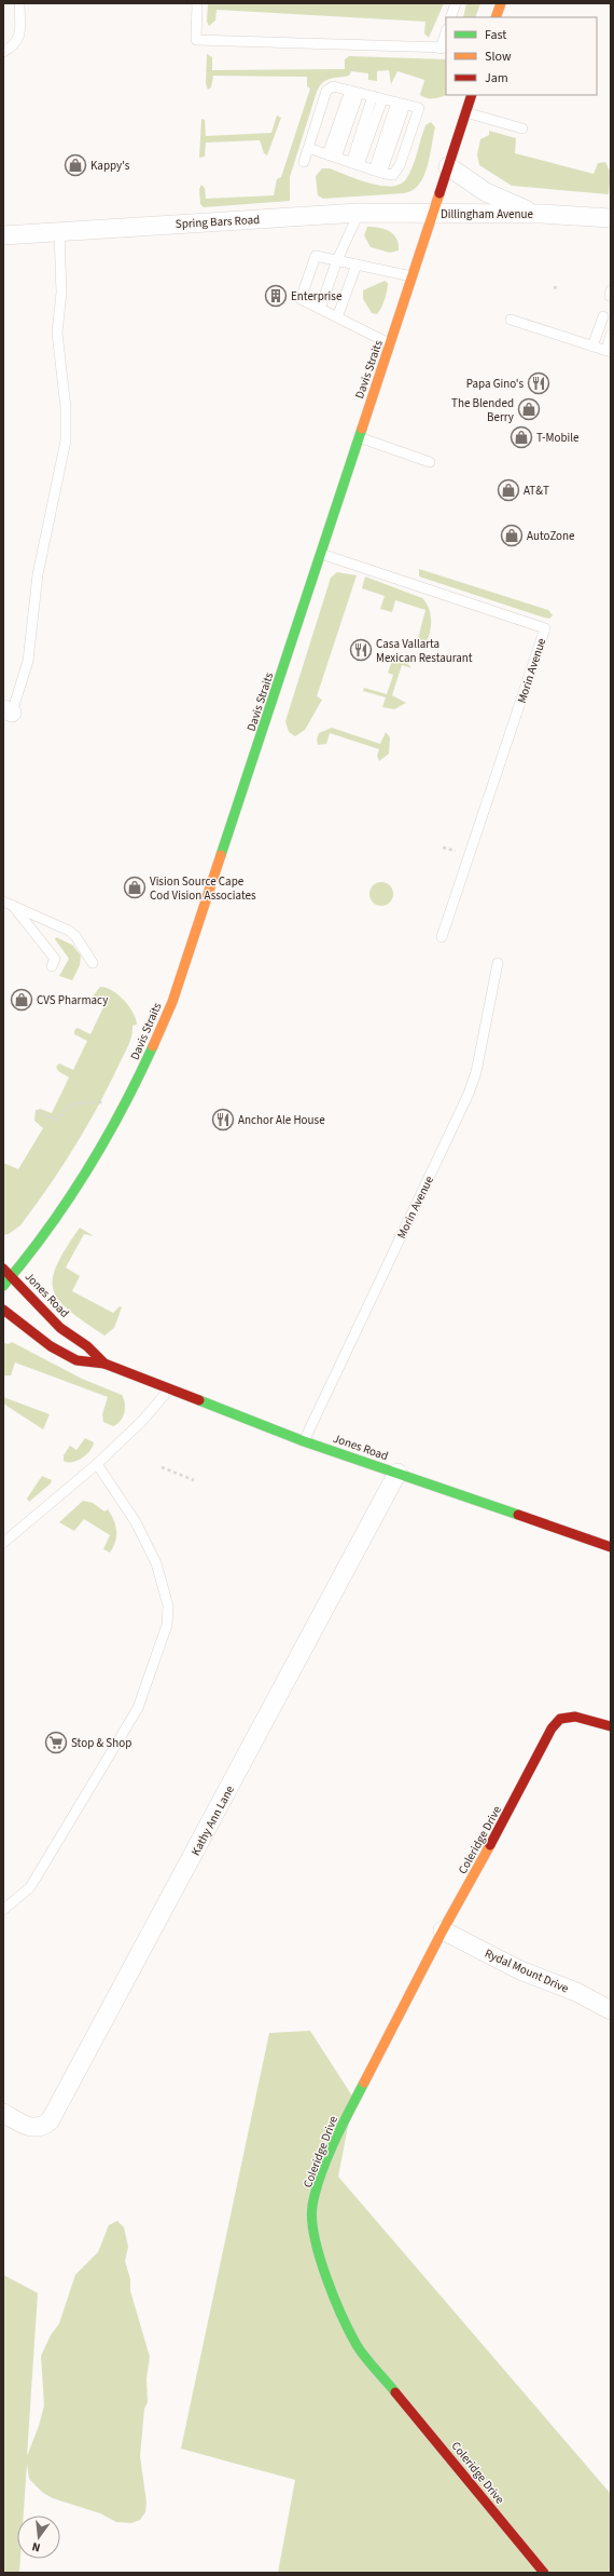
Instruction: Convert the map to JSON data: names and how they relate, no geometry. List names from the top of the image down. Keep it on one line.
{"streets":{"main road":["Davis Straits","Jones Road","Coleridge Drive"],"street":["Dillingham Avenue","Spring Bars Road","Kathy Ann Lane","Rydal Mount Drive"],"lane":["Morin Avenue"]},"crossings":[["Dillingham Avenue","Spring Bars Road"],["Dillingham Avenue","Davis Straits"],["Spring Bars Road","Davis Straits"],["Davis Straits","Morin Avenue"],["Davis Straits","Jones Road"],["Morin Avenue","Jones Road"],["Jones Road","Kathy Ann Lane"],["Coleridge Drive","Rydal Mount Drive"]],"places":{"shop":["Kappy's","The Blended Berry","T-Mobile","AT&T","AutoZone","Vision Source Cape Cod Vision Associates","CVS Pharmacy"],"building":["Enterprise"],"restaurant":["Papa Gino's","Casa Vallarta Mexican Restaurant","Anchor Ale House"],"supermarket":["Stop & Shop"]},"legend":["Fast","Slow","Jam"],"north":"bottom"}
